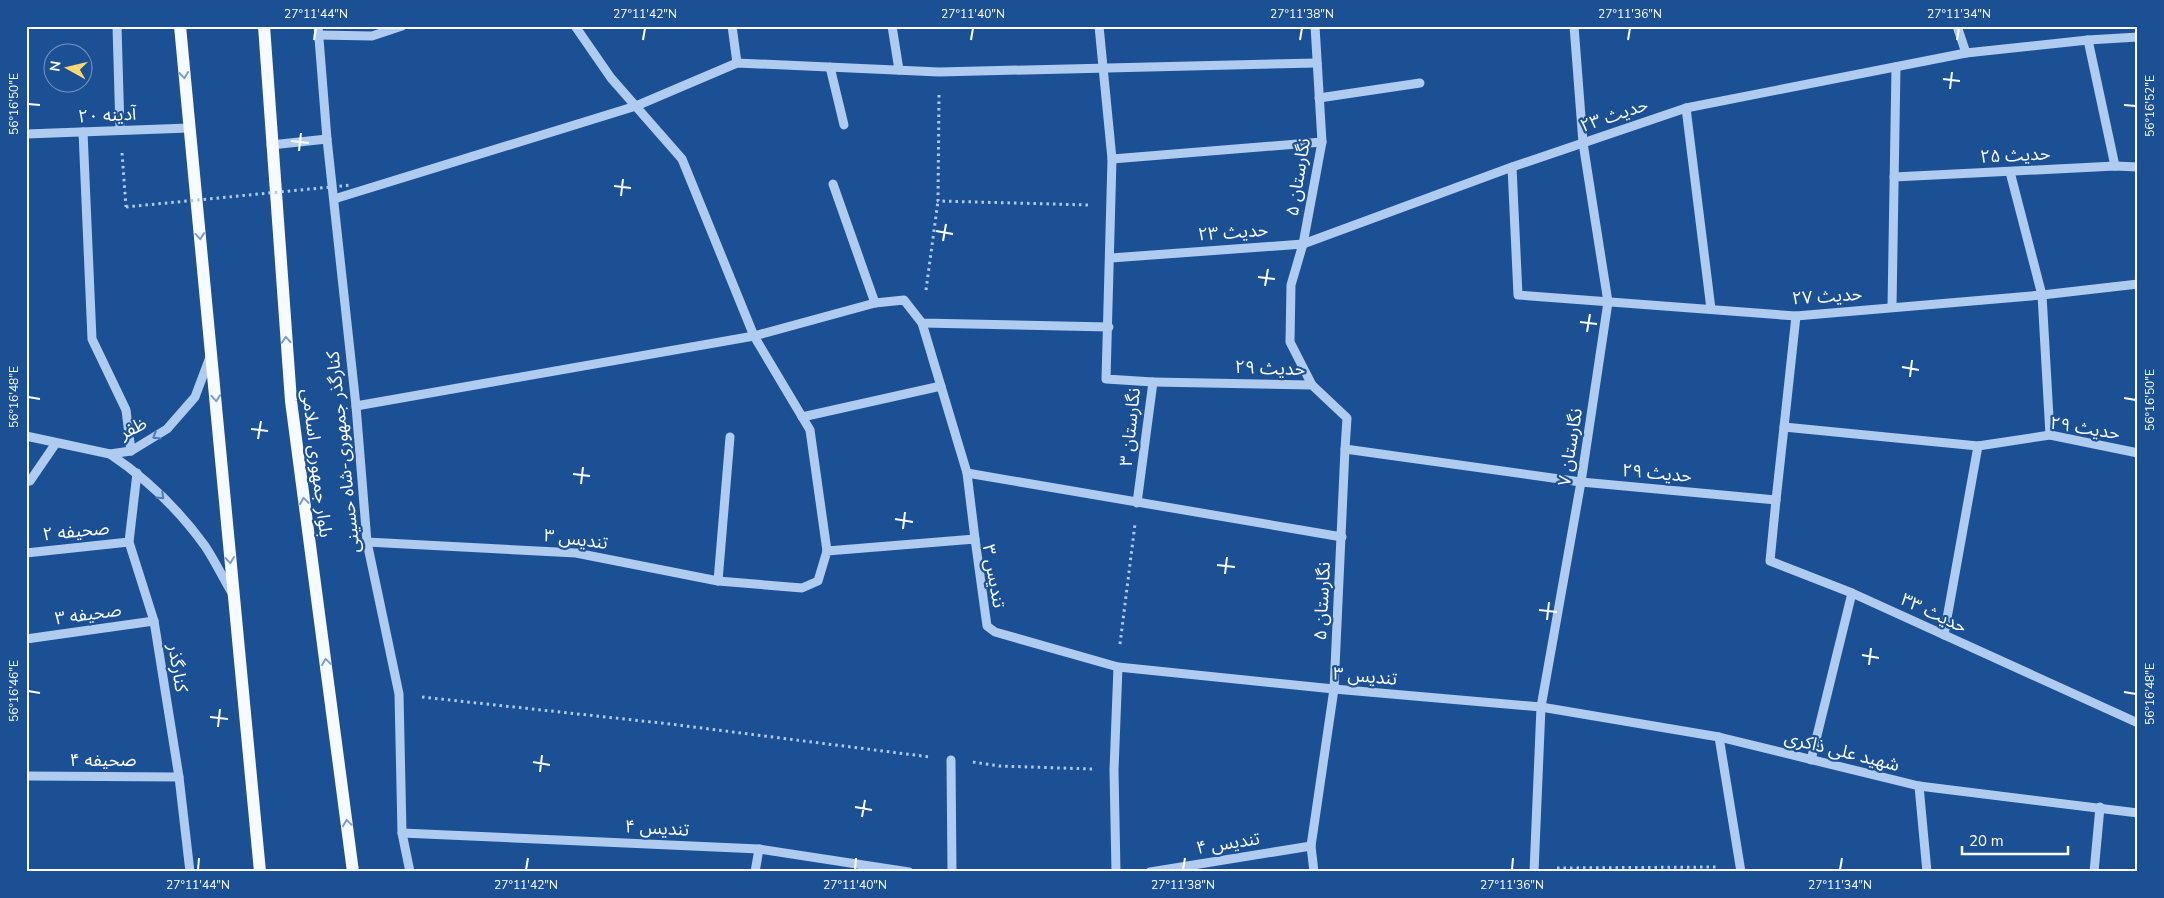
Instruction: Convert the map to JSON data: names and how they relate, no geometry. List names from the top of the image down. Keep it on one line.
{"streets":{"main road":["بلوار جمهوری اسلامی"],"street":["آدینه ۲۰","حدیث ۲۳","حدیث ۲۵","نگارستان ۵","حدیث ۲۷","حدیث ۲۹","نگارستان ۳","ظفر","نگارستان ۷","کنارگذر جمهوری-شاه حسینی","صحیفه ۲","تندیس ۳","حدیث ۳۳","صحیفه ۳","کنارگذر","شهید علی ذاکری","صحیفه ۴","تندیس ۴"]},"crossings":[["حدیث ۲۳","نگارستان ۵"],["حدیث ۲۳","حدیث ۲۷"],["حدیث ۲۳","نگارستان ۳"],["حدیث ۲۳","نگارستان ۷"],["نگارستان ۵","حدیث ۲۹"],["نگارستان ۵","تندیس ۳"],["نگارستان ۵","تندیس ۴"],["حدیث ۲۷","نگارستان ۷"],["حدیث ۲۹","نگارستان ۳"],["حدیث ۲۹","نگارستان ۷"],["حدیث ۲۹","حدیث ۳۳"],["نگارستان ۷","تندیس ۳"],["نگارستان ۷","شهید علی ذاکری"],["کنارگذر جمهوری-شاه حسینی","تندیس ۳"],["کنارگذر جمهوری-شاه حسینی","تندیس ۴"],["صحیفه ۲","کنارگذر"],["تندیس ۳","شهید علی ذاکری"],["صحیفه ۳","کنارگذر"],["کنارگذر","صحیفه ۴"]],"one_way":["ظفر"],"scale_bar":"20 m","north":"left","coordinates":["27°11'44\"N","27°11'42\"N","27°11'40\"N","27°11'38\"N","27°11'36\"N","27°11'34\"N","56°16'50\"E","56°16'52\"E","56°16'48\"E","56°16'46\"E"]}
